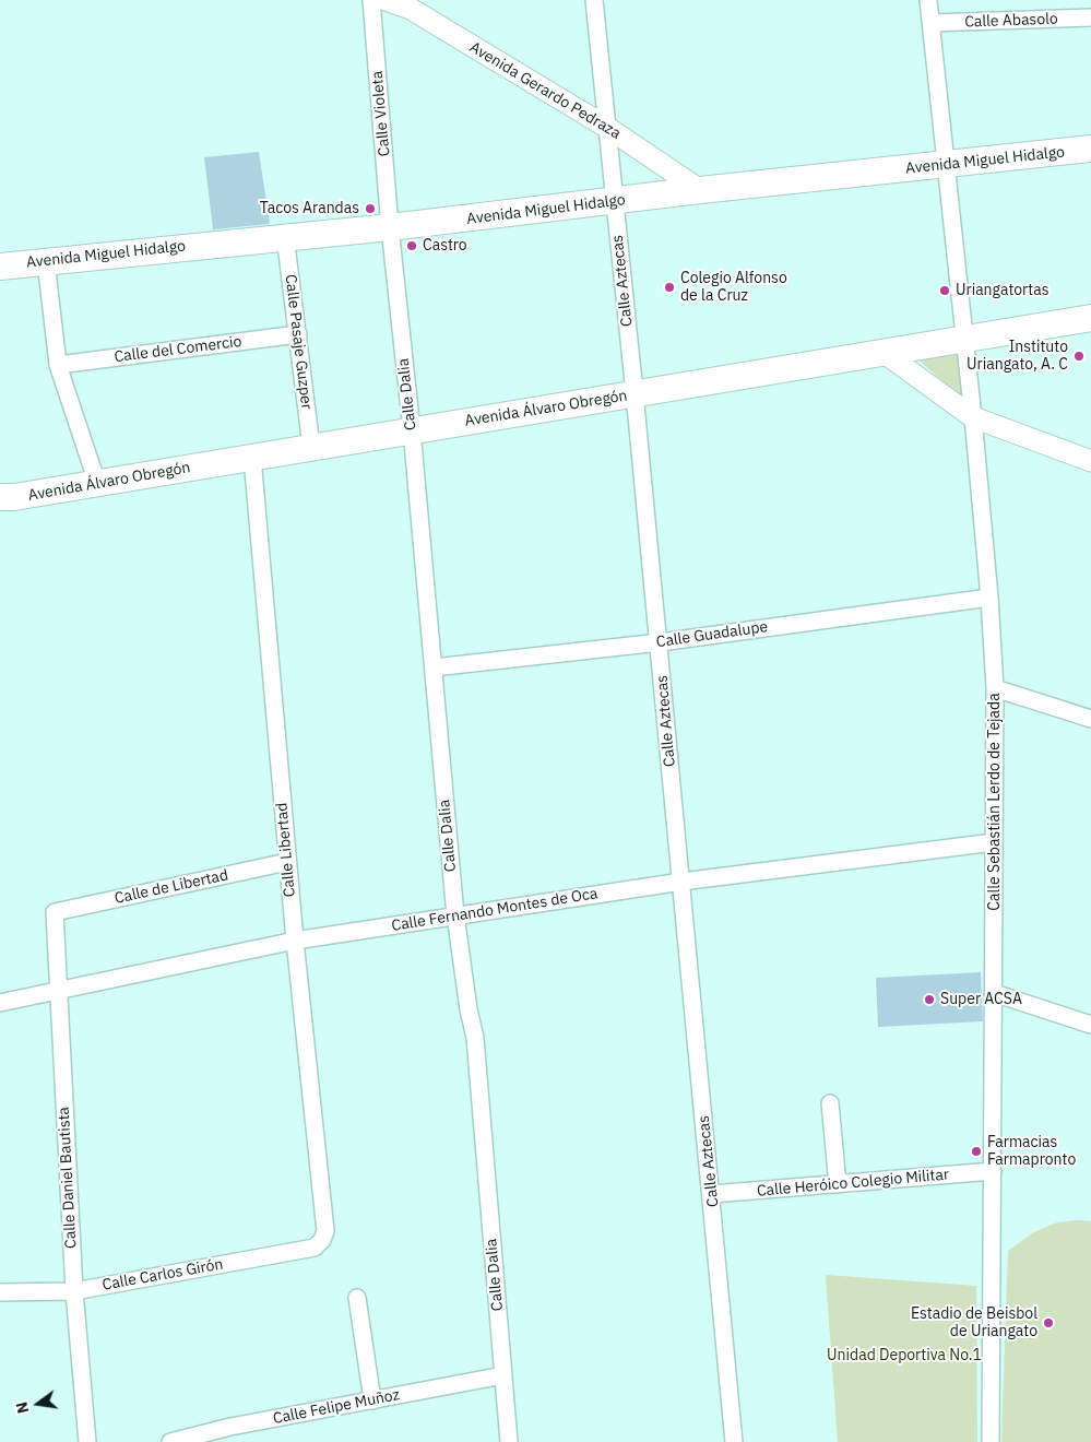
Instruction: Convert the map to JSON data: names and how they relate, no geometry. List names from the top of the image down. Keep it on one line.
{"streets":{"main road":["Avenida Miguel Hidalgo","Avenida Álvaro Obregón"],"street":["Calle Abasolo","Avenida Gerardo Pedraza","Calle Violeta","Calle Aztecas","Calle Pasaje Guzper","Calle del Comercio","Calle Dalia","Calle Guadalupe","Calle Sebastián Lerdo de Tejada","Calle Libertad","Calle de Libertad","Calle Fernando Montes de Oca","Calle Daniel Bautista","Calle Heróico Colegio Militar","Calle Carlos Girón","Calle Felipe Muñoz"]},"crossings":[["Calle Abasolo","Calle Sebastián Lerdo de Tejada"],["Avenida Gerardo Pedraza","Avenida Miguel Hidalgo"],["Avenida Gerardo Pedraza","Calle Aztecas"],["Calle Violeta","Avenida Miguel Hidalgo"],["Calle Violeta","Calle Dalia"],["Avenida Miguel Hidalgo","Calle Aztecas"],["Avenida Miguel Hidalgo","Calle Pasaje Guzper"],["Avenida Miguel Hidalgo","Calle Dalia"],["Avenida Miguel Hidalgo","Calle Sebastián Lerdo de Tejada"],["Calle Aztecas","Avenida Álvaro Obregón"],["Calle Aztecas","Calle Guadalupe"],["Calle Aztecas","Calle Fernando Montes de Oca"],["Calle Aztecas","Calle Heróico Colegio Militar"],["Calle Pasaje Guzper","Calle del Comercio"],["Calle Pasaje Guzper","Avenida Álvaro Obregón"],["Calle Dalia","Avenida Álvaro Obregón"],["Calle Dalia","Calle Guadalupe"],["Calle Dalia","Calle Fernando Montes de Oca"],["Calle Dalia","Calle Felipe Muñoz"],["Avenida Álvaro Obregón","Calle Sebastián Lerdo de Tejada"],["Avenida Álvaro Obregón","Calle Libertad"],["Calle Guadalupe","Calle Sebastián Lerdo de Tejada"],["Calle Sebastián Lerdo de Tejada","Calle Fernando Montes de Oca"],["Calle Sebastián Lerdo de Tejada","Calle Heróico Colegio Militar"],["Calle Libertad","Calle de Libertad"],["Calle Libertad","Calle Fernando Montes de Oca"],["Calle Libertad","Calle Carlos Girón"],["Calle de Libertad","Calle Daniel Bautista"],["Calle Fernando Montes de Oca","Calle Daniel Bautista"],["Calle Daniel Bautista","Calle Carlos Girón"]],"parks":["Unidad Deportiva No.1"],"places":["Tacos Arandas","Castro","Colegio Alfonso de la Cruz","Uriangatortas","Instituto Uriangato, A. C","Super ACSA","Farmacias Farmapronto","Estadio de Beisbol de Uriangato"],"north":"left"}
